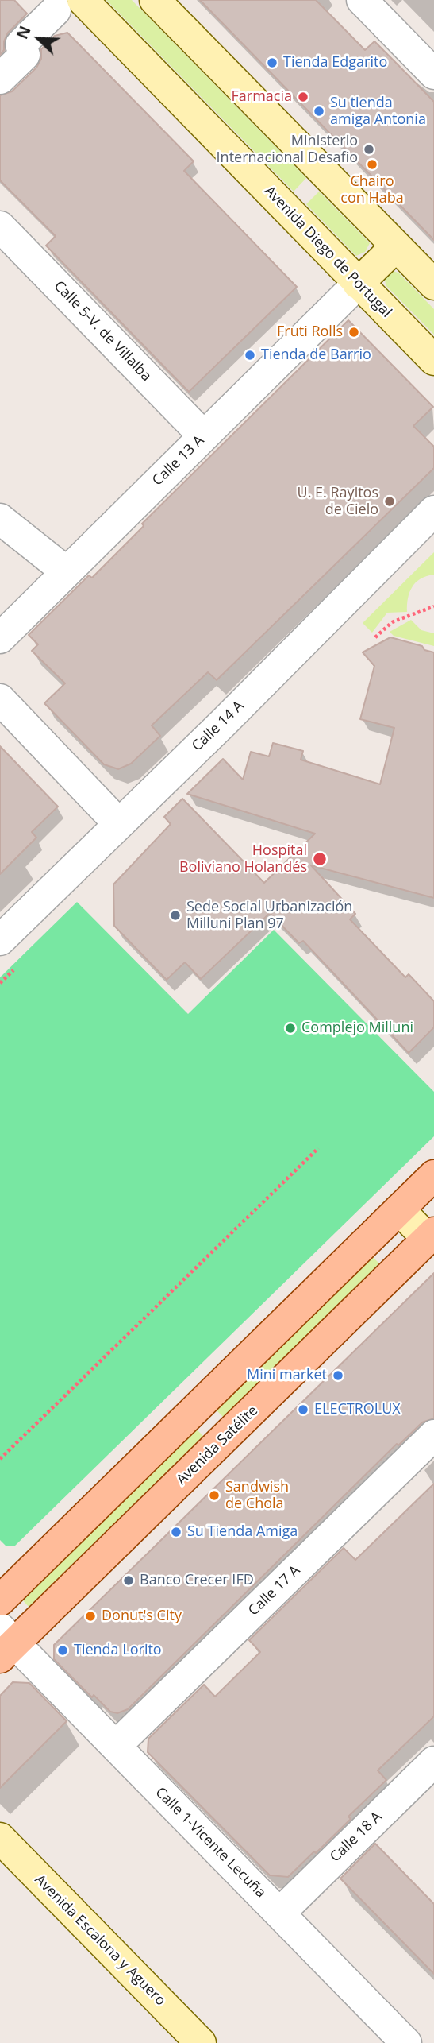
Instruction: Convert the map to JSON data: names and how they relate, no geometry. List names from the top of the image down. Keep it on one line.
{"streets":{"main road":["Avenida Diego de Portugal","Avenida Satélite","Avenida Escalona y Aguero"],"street":["Calle 5-V. de Villalba","Calle 13 A","Calle 14 A","Calle 17 A","Calle 18 A","Calle 1-Vicente Lecuña"]},"crossings":[["Avenida Diego de Portugal","Calle 13 A"],["Calle 5-V. de Villalba","Calle 13 A"],["Avenida Satélite","Calle 1-Vicente Lecuña"],["Calle 17 A","Calle 1-Vicente Lecuña"],["Calle 18 A","Calle 1-Vicente Lecuña"]],"places":["Tienda Edgarito","Farmacia","Su tienda amiga Antonia","Ministerio Internacional Desafio","Chairo con Haba","Fruti Rolls","Tienda de Barrio","U. E. Rayitos de Cielo","Hospital Boliviano Holandés","Sede Social Urbanización Milluni Plan 97","Complejo Milluni","Mini market","ELECTROLUX","Sandwish de Chola","Su Tienda Amiga","Banco Crecer IFD","Donut's City","Tienda Lorito"],"north":"top left"}
